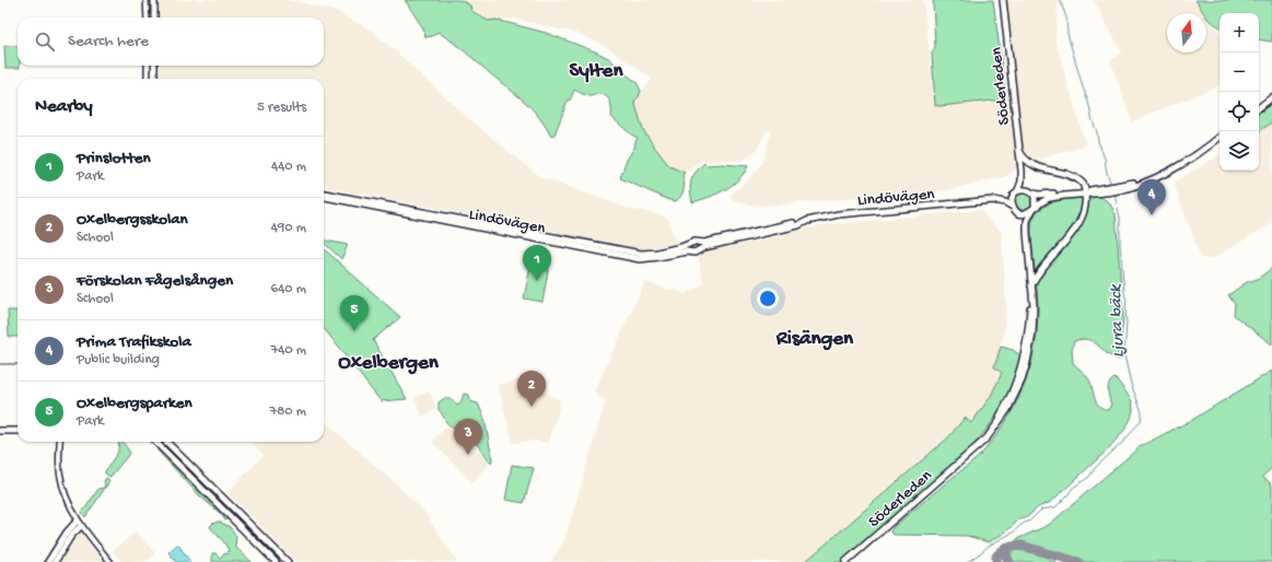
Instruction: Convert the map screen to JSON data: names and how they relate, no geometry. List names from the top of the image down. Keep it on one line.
{"streets":{"main road":["Söderleden","Lindövägen"]},"crossings":[["Söderleden","Lindövägen"]],"districts":["Sylten","Risängen","Oxelbergen"],"water":["Ljura bäck"],"north":"top","page":{"map_buttons":["+","−"],"search":"Search here","heading":["Nearby","5 results"],"list":[{"mark":"1","name":"Prinslotten","note":"Park","value":"440 m"},{"mark":"2","name":"Oxelbergsskolan","note":"School","value":"490 m"},{"mark":"3","name":"Förskolan Fågelsången","note":"School","value":"640 m"},{"mark":"4","name":"Prima Trafikskola","note":"Public building","value":"740 m"},{"mark":"5","name":"Oxelbergsparken","note":"Park","value":"780 m"}],"pins":["4","1","5","2","3"]}}
